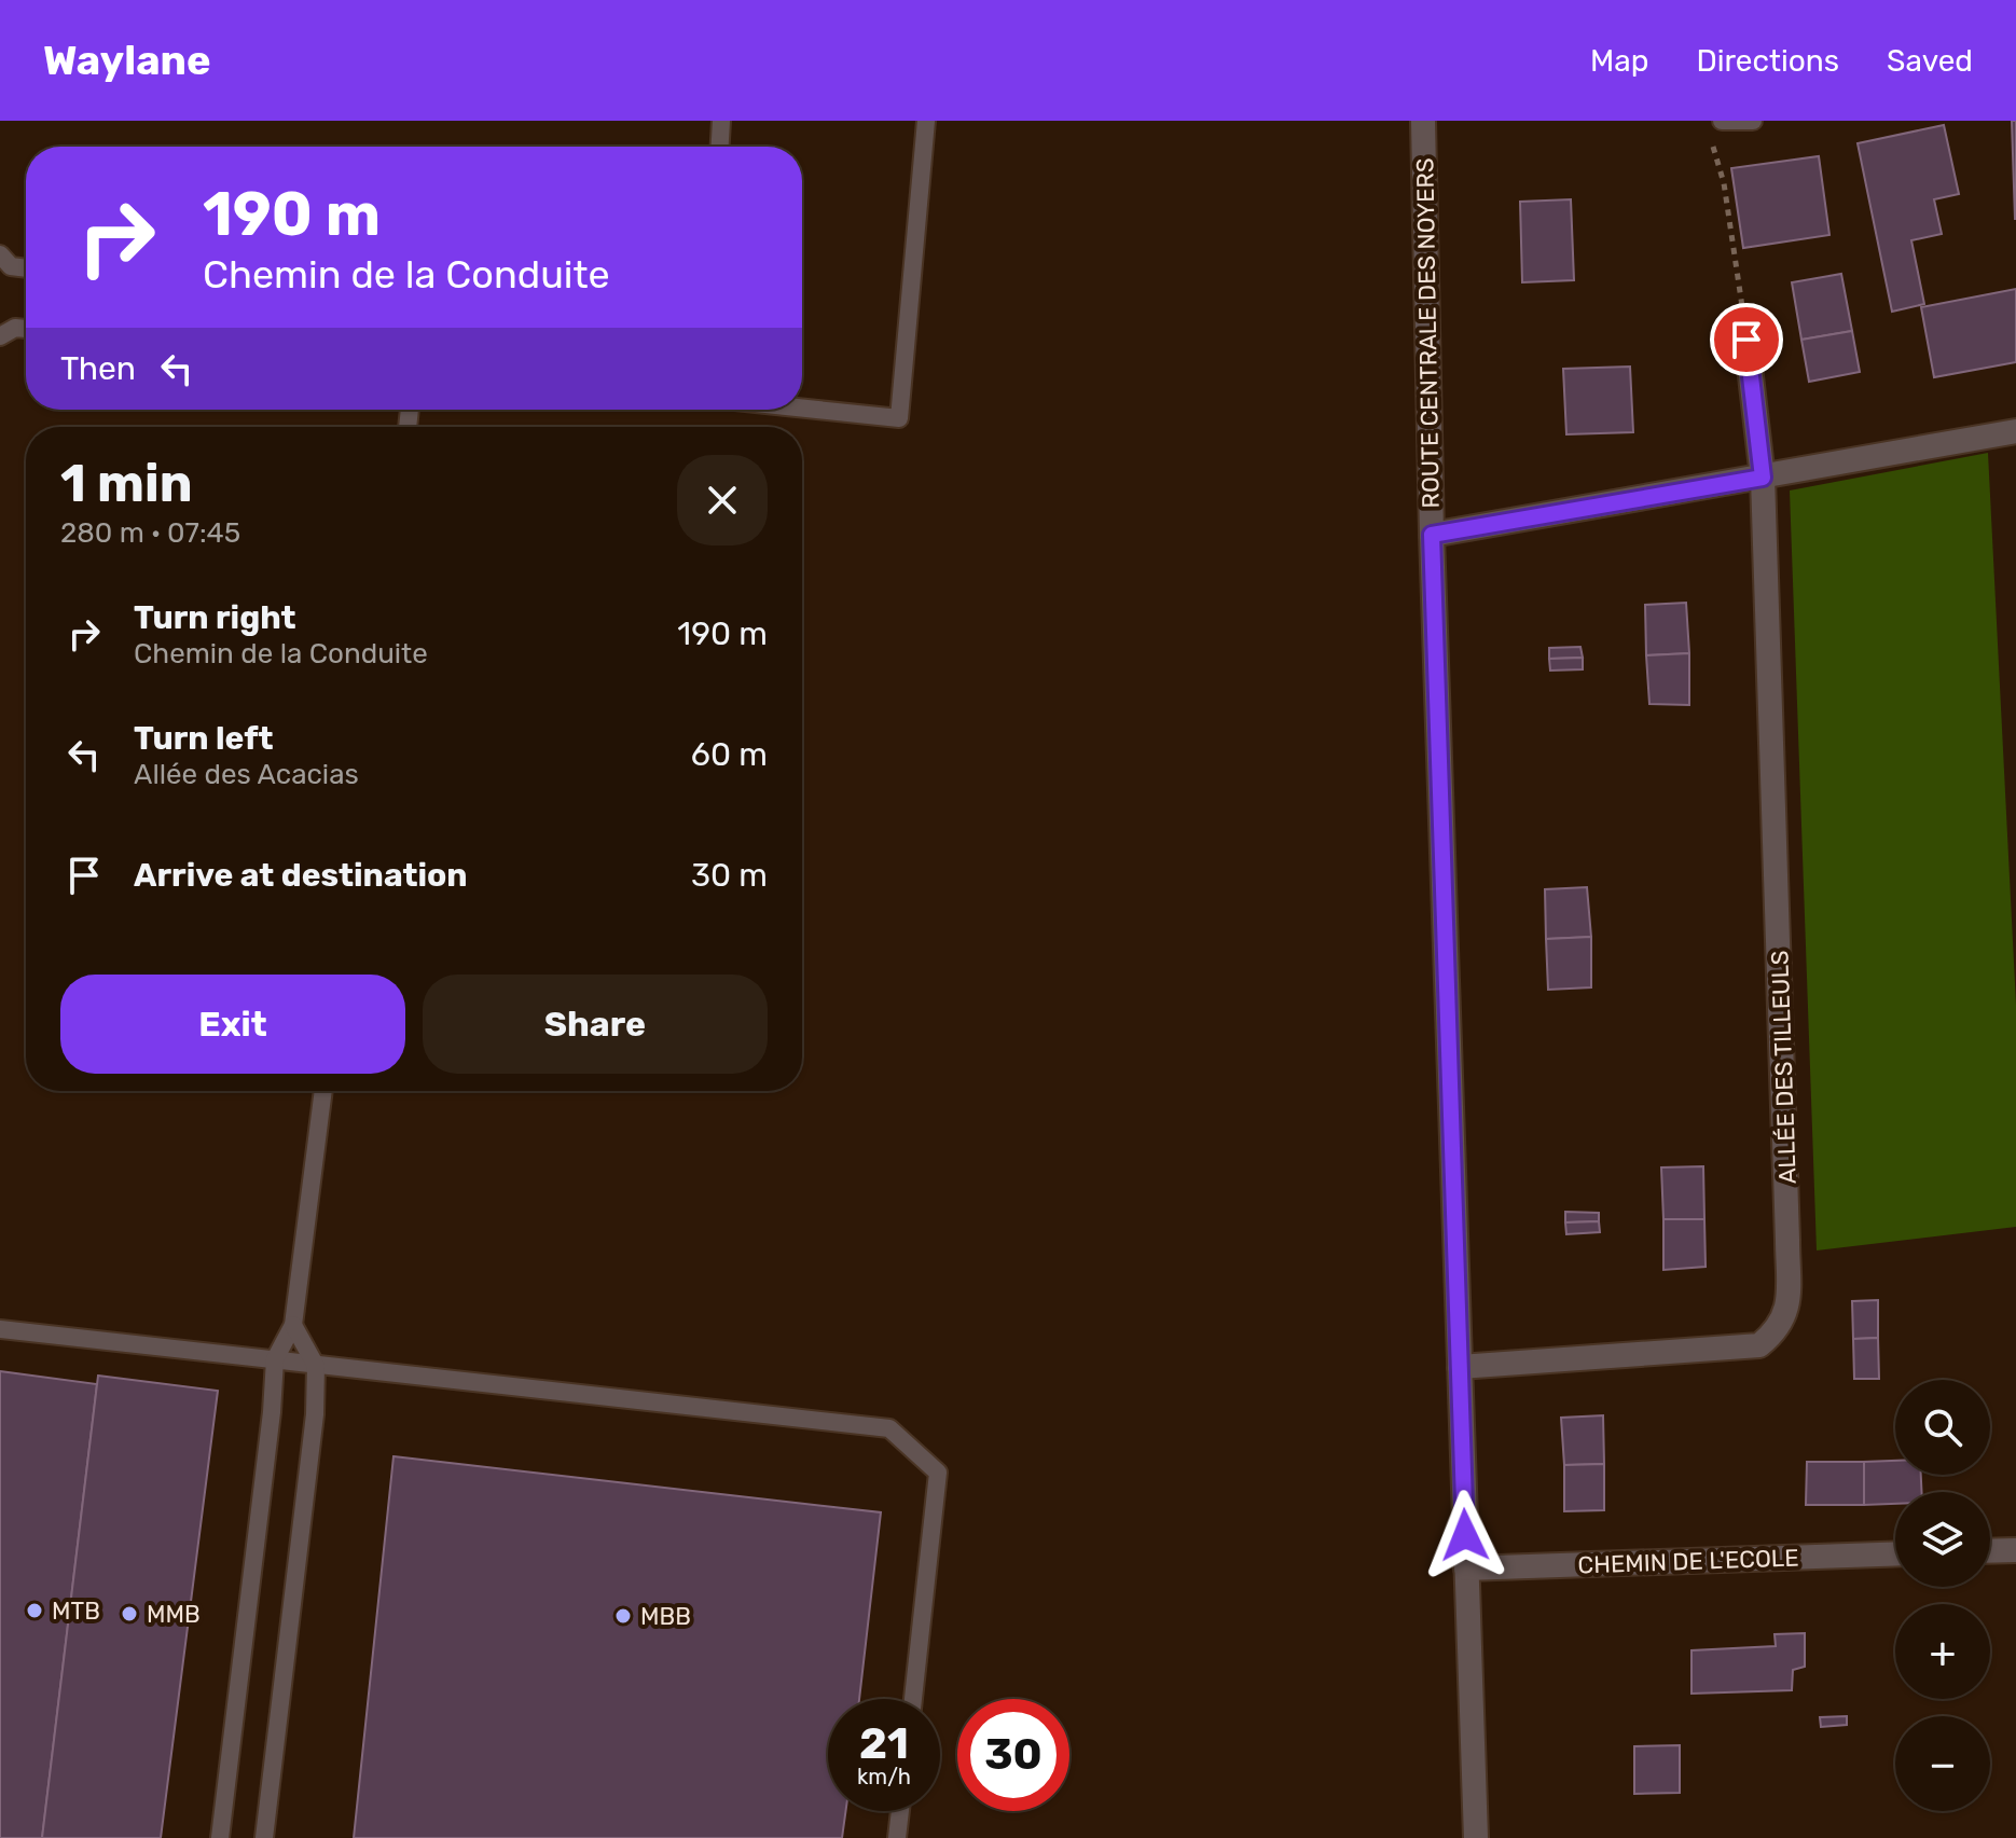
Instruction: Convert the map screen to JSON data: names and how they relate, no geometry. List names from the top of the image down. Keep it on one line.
{"streets":{"street":["ROUTE CENTRALE DES NOYERS","ALLÉE DES TILLEULS","CHEMIN DE L'ECOLE"]},"crossings":[["ROUTE CENTRALE DES NOYERS","ALLÉE DES TILLEULS"],["ROUTE CENTRALE DES NOYERS","CHEMIN DE L'ECOLE"]],"places":["MTB","MMB","MBB"],"page":{"header":"Waylane","nav":["Map","Directions","Saved"],"turn":["190 m","Chemin de la Conduite"],"then":"Then","heading":["1 min","280 m · 07:45"],"list":[{"name":"Turn right","note":"Chemin de la Conduite","value":"190 m"},{"name":"Turn left","note":"Allée des Acacias","value":"60 m"},{"name":"Arrive at destination","value":"30 m"}],"buttons":["Exit","Share"],"map_buttons":["+","−"],"speed":"21 km/h","limit":"30"}}
